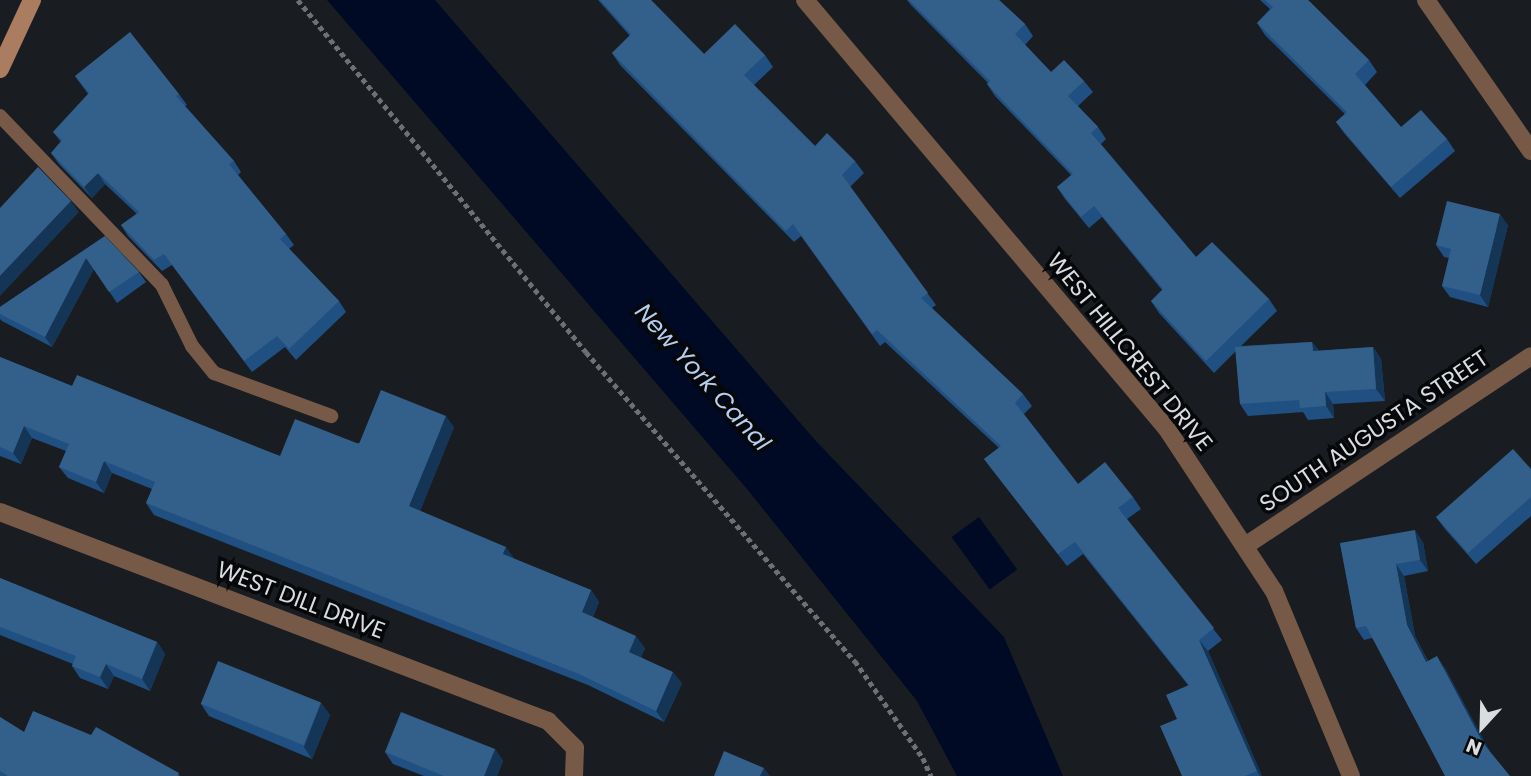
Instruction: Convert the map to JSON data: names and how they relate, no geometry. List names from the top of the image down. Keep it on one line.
{"streets":{"street":["WEST HILLCREST DRIVE","SOUTH AUGUSTA STREET","WEST DILL DRIVE"]},"crossings":[["WEST HILLCREST DRIVE","SOUTH AUGUSTA STREET"]],"water":["New York Canal"],"north":"bottom"}
